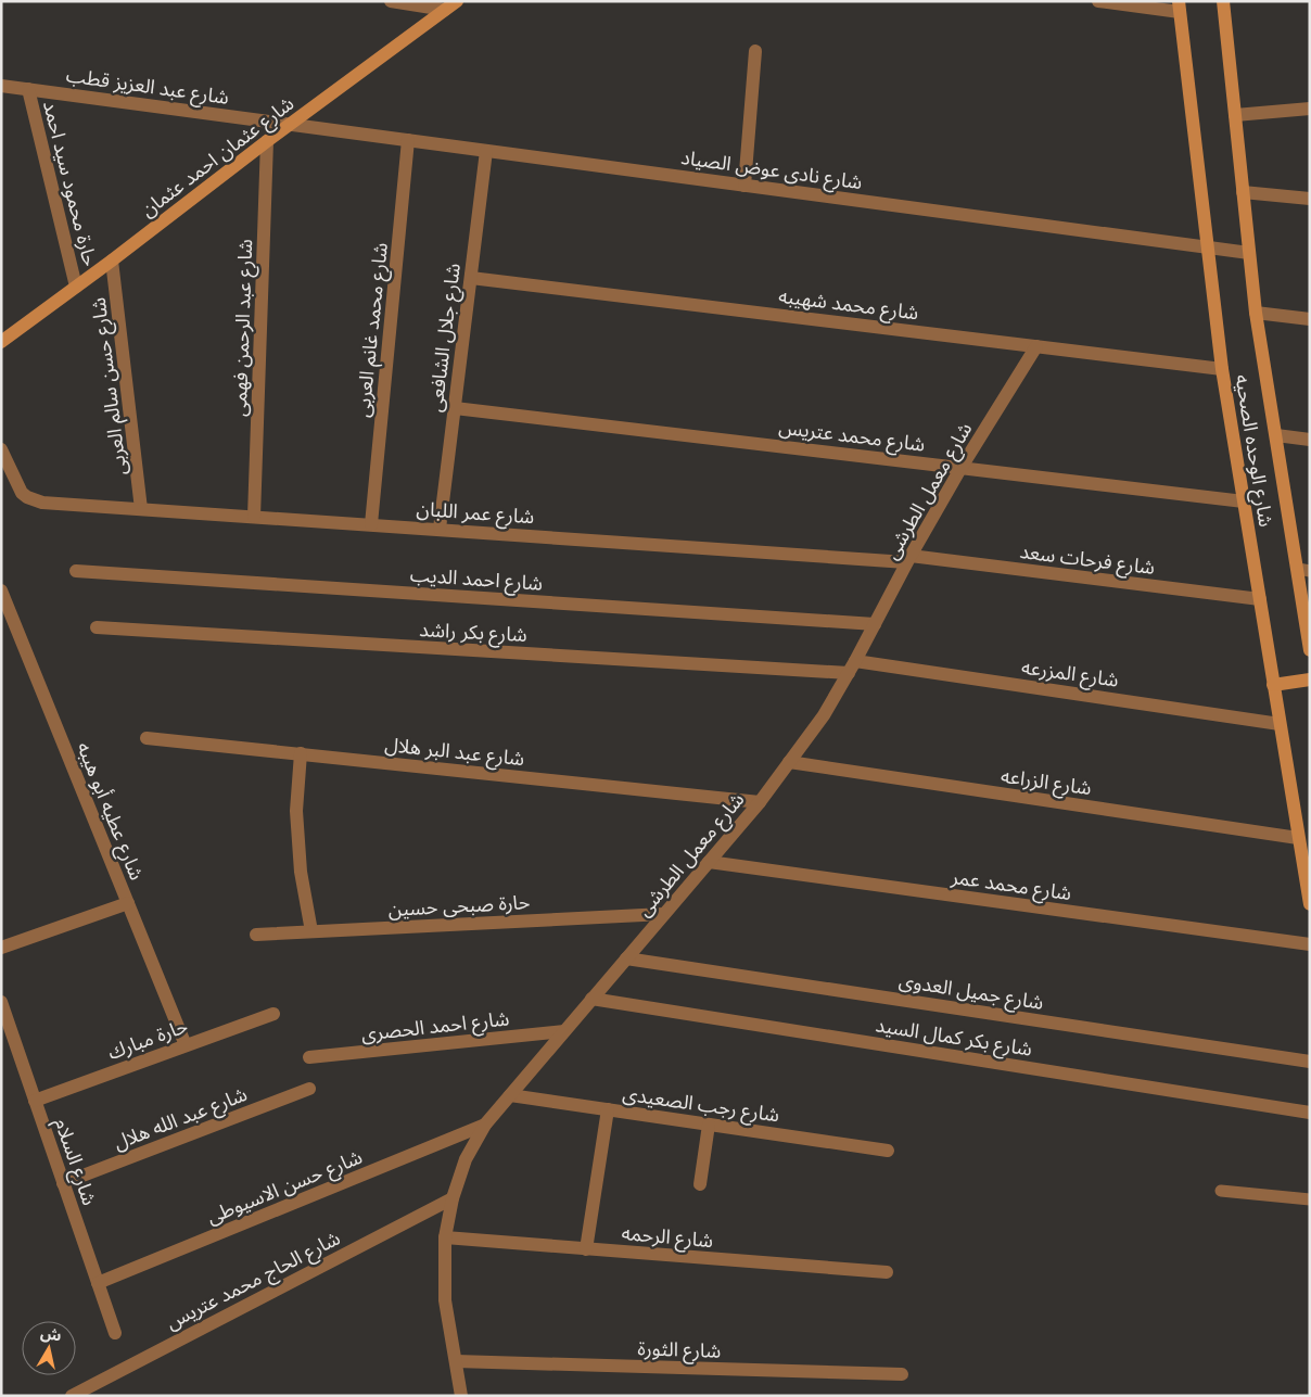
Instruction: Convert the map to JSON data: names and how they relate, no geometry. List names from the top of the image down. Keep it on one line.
{"streets":{"street":["شارع عبد العزيز قطب","شارع عثمان احمد عثمان","شارع نادى عوض الصياد","حارة محمود سيد احمد","شارع محمد شهيبه","شارع عبد الرحمن فهمى","شارع محمد غانم العربى","شارع جلال الشافعى","شارع حسن سالم العربى","شارع محمد عتريس","شارع الوحده الصحيه","شارع معمل الطرشى","شارع عمر اللبان","شارع فرحات سعد","شارع احمد الديب","شارع بكر راشد","شارع المزرعه","شارع عبد البر هلال","شارع الزراعه","شارع عطيه أبو هيبه","شارع محمد عمر","حارة صبحى حسين","شارع جميل العدوى","شارع احمد الحصرى","شارع بكر كمال السيد","حارة مبارك","شارع رجب الصعيدى","شارع عبد الله هلال","شارع السلام","شارع حسن الاسيوطى","شارع الرحمه","شارع الحاج محمد عتريس","شارع الثورة"]},"crossings":[["شارع عبد العزيز قطب","شارع عثمان احمد عثمان"],["شارع عبد العزيز قطب","شارع نادى عوض الصياد"],["شارع عبد العزيز قطب","حارة محمود سيد احمد"],["شارع عثمان احمد عثمان","شارع نادى عوض الصياد"],["شارع عثمان احمد عثمان","حارة محمود سيد احمد"],["شارع عثمان احمد عثمان","شارع عبد الرحمن فهمى"],["شارع عثمان احمد عثمان","شارع حسن سالم العربى"],["شارع نادى عوض الصياد","شارع محمد غانم العربى"],["شارع نادى عوض الصياد","شارع جلال الشافعى"],["شارع نادى عوض الصياد","شارع الوحده الصحيه"],["شارع محمد شهيبه","شارع جلال الشافعى"],["شارع محمد شهيبه","شارع الوحده الصحيه"],["شارع محمد شهيبه","شارع معمل الطرشى"],["شارع عبد الرحمن فهمى","شارع عمر اللبان"],["شارع محمد غانم العربى","شارع عمر اللبان"],["شارع جلال الشافعى","شارع محمد عتريس"],["شارع جلال الشافعى","شارع عمر اللبان"],["شارع حسن سالم العربى","شارع عمر اللبان"],["شارع محمد عتريس","شارع الوحده الصحيه"],["شارع محمد عتريس","شارع معمل الطرشى"],["شارع الوحده الصحيه","شارع فرحات سعد"],["شارع الوحده الصحيه","شارع المزرعه"],["شارع الوحده الصحيه","شارع الزراعه"],["شارع معمل الطرشى","شارع عمر اللبان"],["شارع معمل الطرشى","شارع فرحات سعد"],["شارع معمل الطرشى","شارع احمد الديب"],["شارع معمل الطرشى","شارع بكر راشد"],["شارع معمل الطرشى","شارع المزرعه"],["شارع معمل الطرشى","شارع عبد البر هلال"],["شارع معمل الطرشى","شارع الزراعه"],["شارع معمل الطرشى","شارع محمد عمر"],["شارع معمل الطرشى","حارة صبحى حسين"],["شارع معمل الطرشى","شارع جميل العدوى"],["شارع معمل الطرشى","شارع احمد الحصرى"],["شارع معمل الطرشى","شارع بكر كمال السيد"],["شارع معمل الطرشى","شارع رجب الصعيدى"],["شارع معمل الطرشى","شارع حسن الاسيوطى"],["شارع معمل الطرشى","شارع الرحمه"],["شارع معمل الطرشى","شارع الحاج محمد عتريس"],["شارع معمل الطرشى","شارع الثورة"],["شارع عمر اللبان","شارع فرحات سعد"],["شارع عطيه أبو هيبه","حارة مبارك"],["حارة مبارك","شارع السلام"],["شارع عبد الله هلال","شارع السلام"],["شارع السلام","شارع حسن الاسيوطى"]],"north":"top"}
